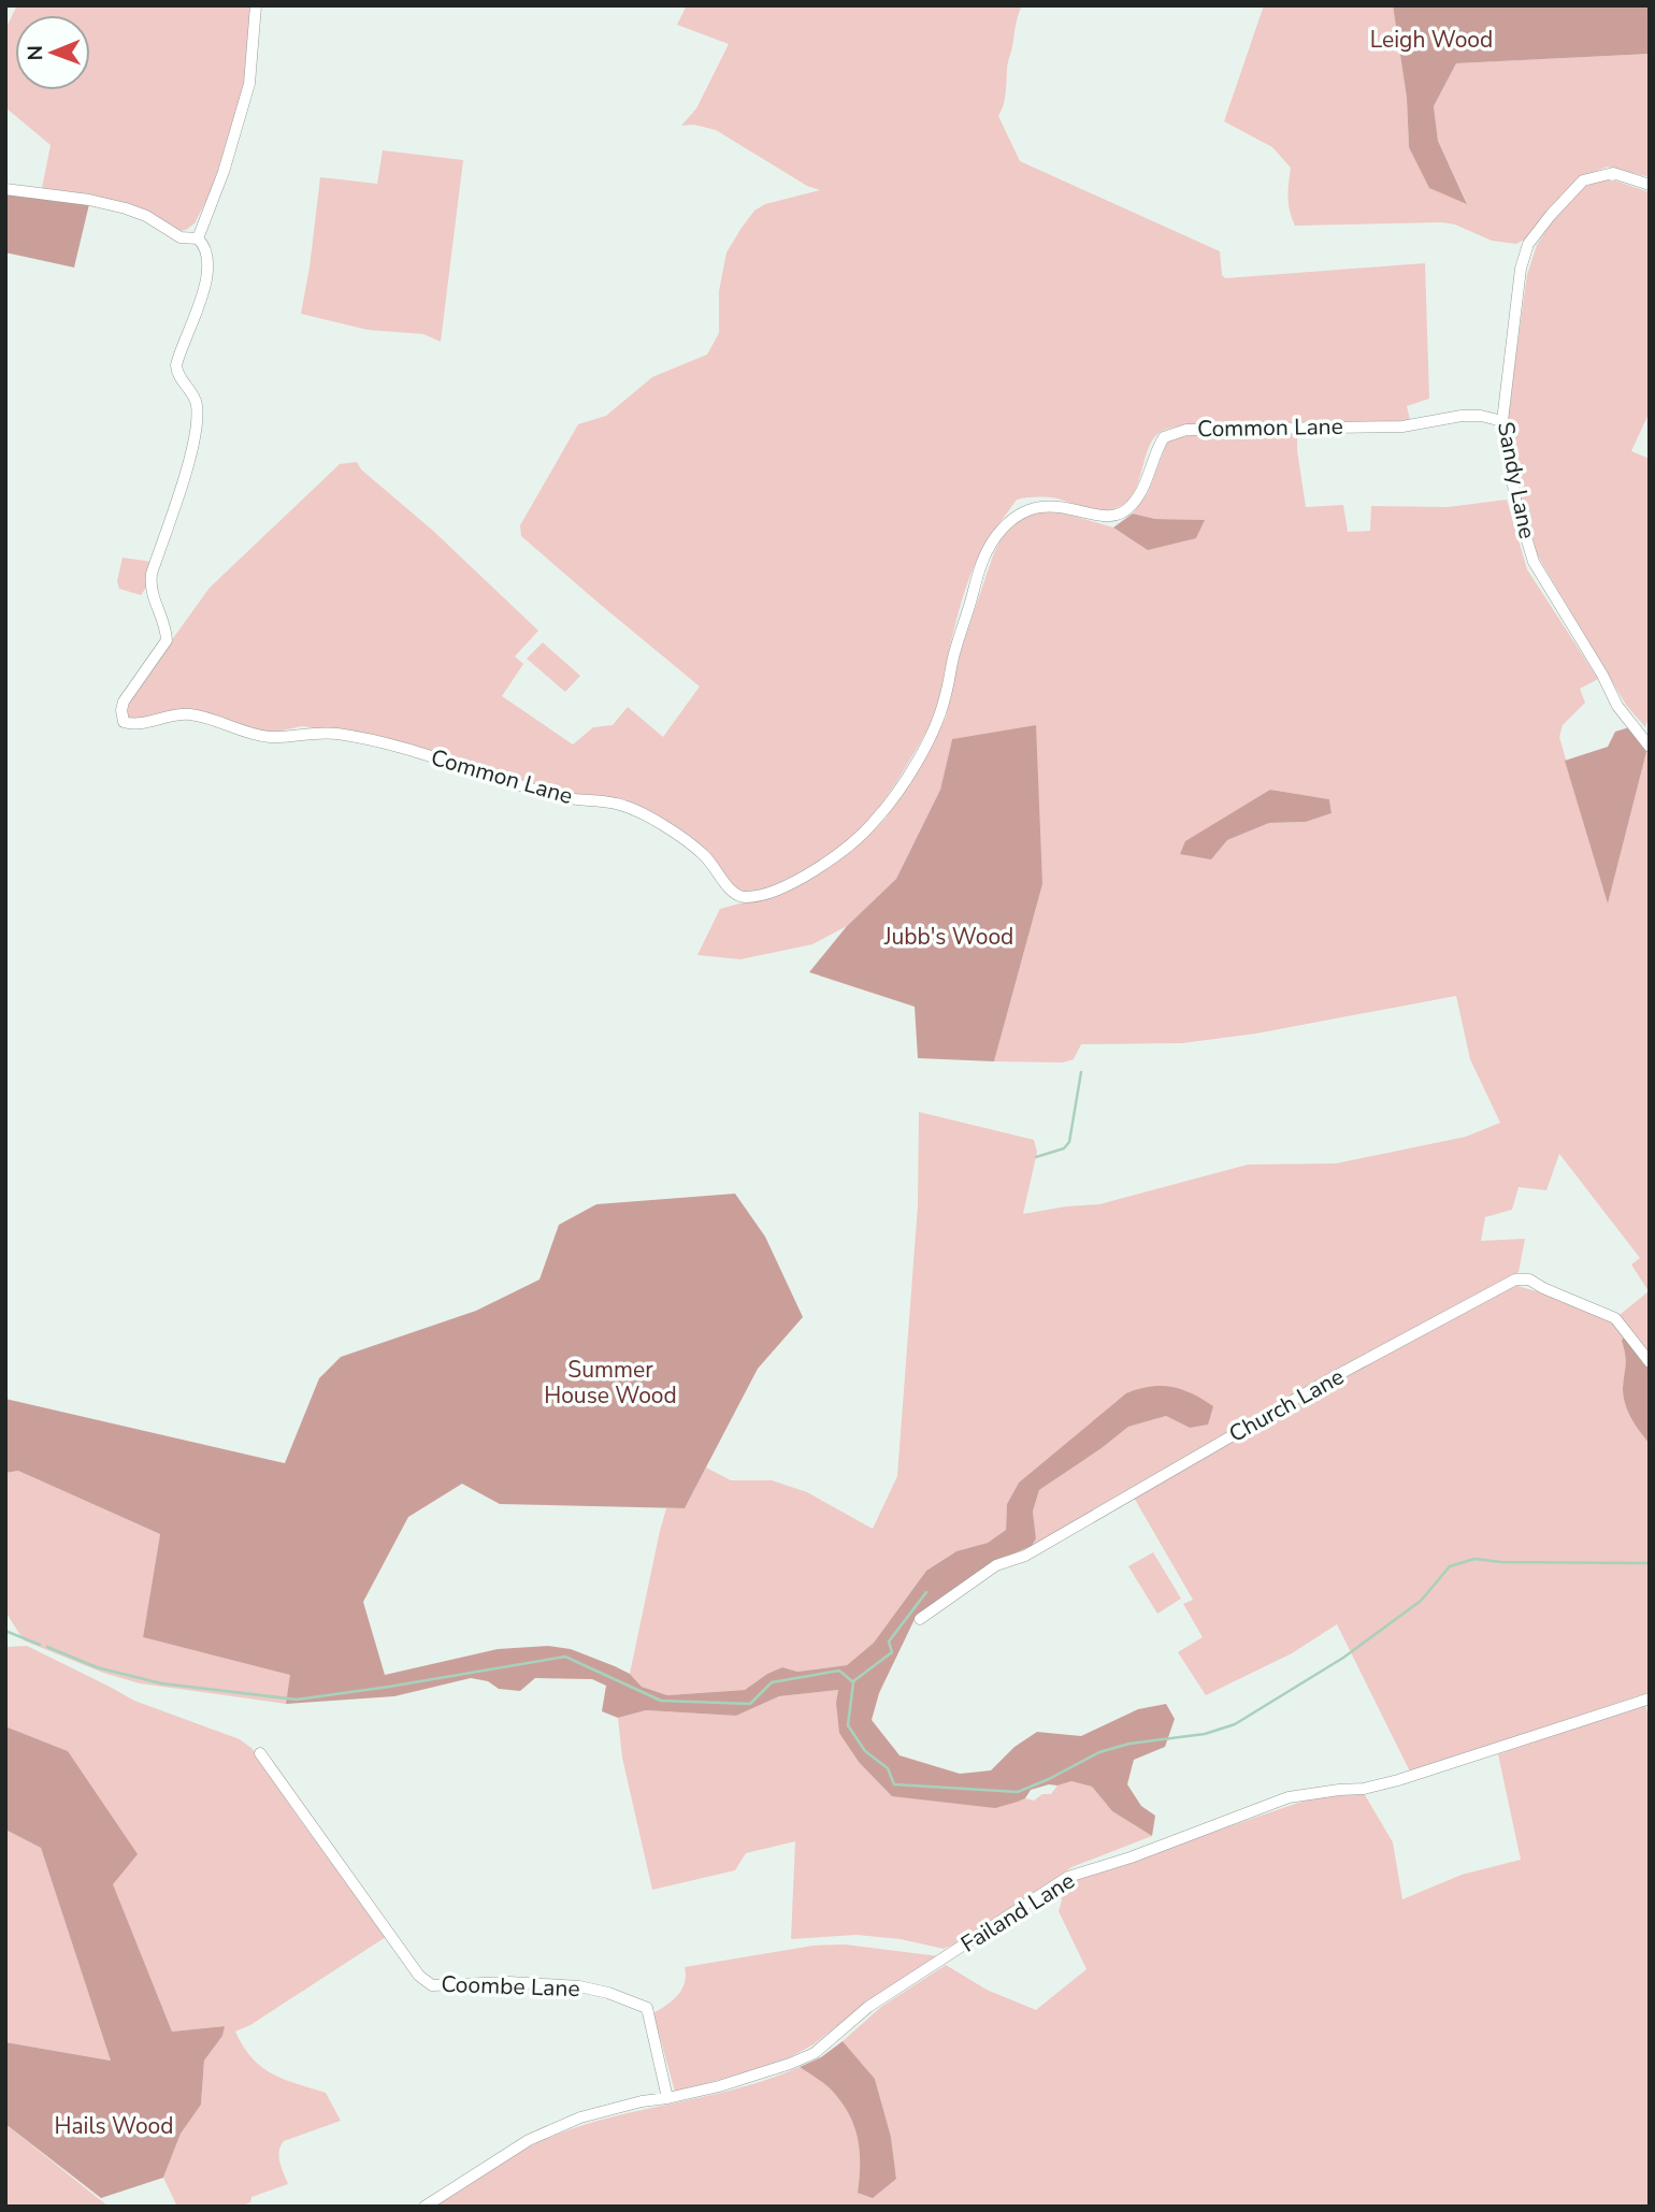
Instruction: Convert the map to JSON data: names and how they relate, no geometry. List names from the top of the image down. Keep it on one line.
{"streets":{"street":["Common Lane","Sandy Lane","Church Lane","Failand Lane","Coombe Lane"]},"crossings":[["Common Lane","Sandy Lane"],["Failand Lane","Coombe Lane"]],"parks":["Leigh Wood","Jubb's Wood","Summer House Wood","Hails Wood"],"north":"left"}
